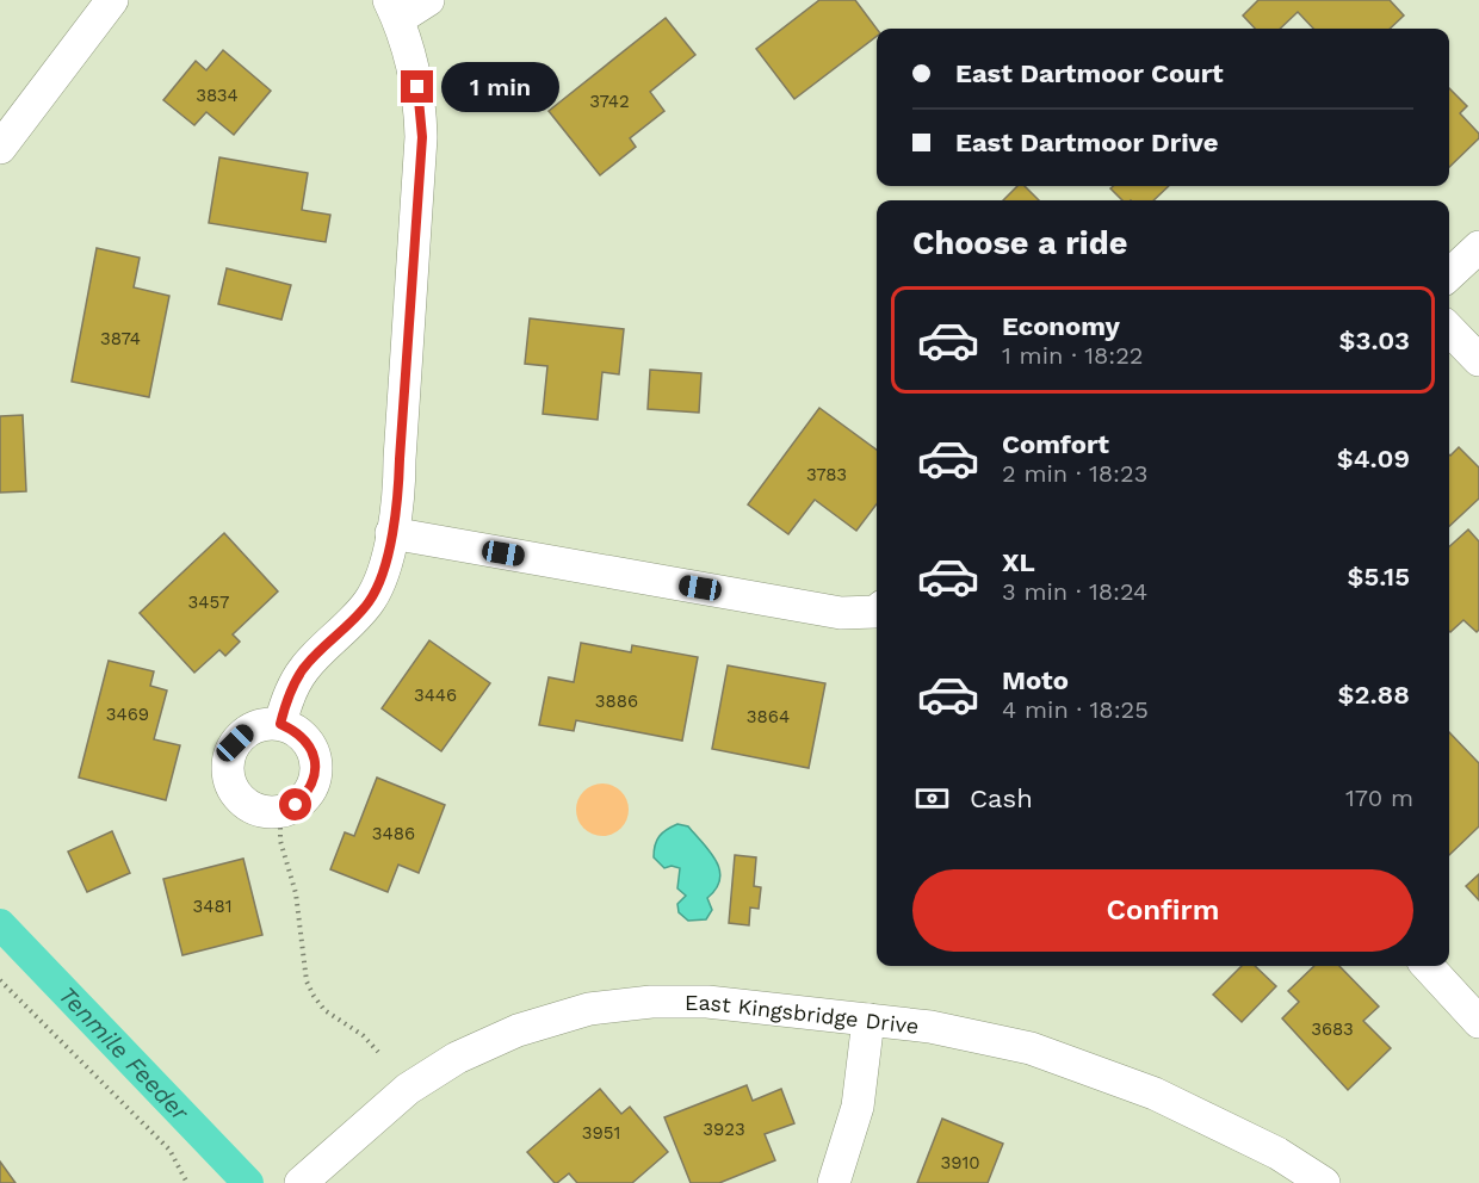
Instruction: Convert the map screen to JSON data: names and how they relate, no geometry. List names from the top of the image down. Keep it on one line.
{"streets":{"street":["East Kingsbridge Drive"]},"water":["Tenmile Feeder"],"house_numbers":["3834","3742","3874","3783","3457","3446","3886","3469","3864","3486","3481","3683","3923","3951","3910"],"page":{"banner":["East Dartmoor Court","East Dartmoor Drive"],"bubble":"1 min","heading":"Choose a ride","list":[{"name":"Economy","note":"1 min · 18:22","value":"$3.03"},{"name":"Comfort","note":"2 min · 18:23","value":"$4.09"},{"name":"XL","note":"3 min · 18:24","value":"$5.15"},{"name":"Moto","note":"4 min · 18:25","value":"$2.88"}],"pay":["Cash","170 m"],"buttons":"Confirm"}}
